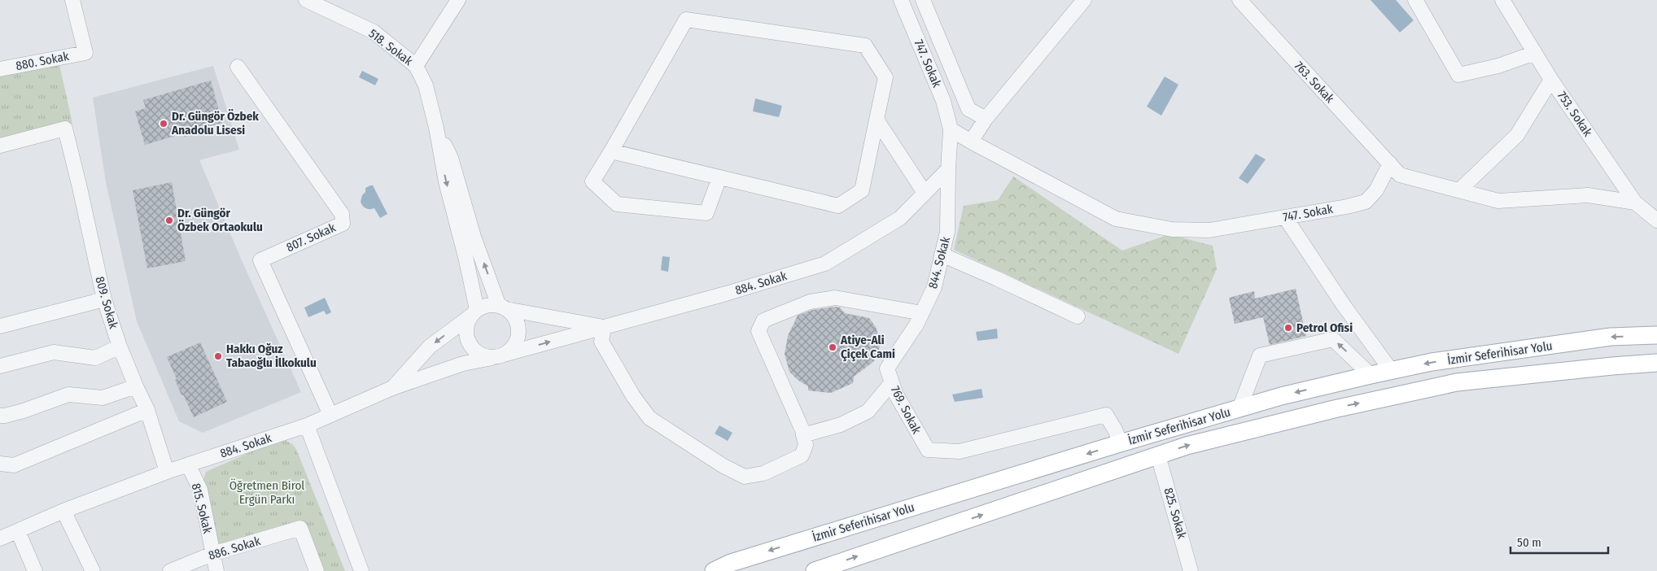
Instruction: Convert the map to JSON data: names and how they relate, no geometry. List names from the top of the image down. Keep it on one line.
{"streets":{"main road":["İzmir Seferihisar Yolu"],"street":["518. Sokak","880. Sokak","747. Sokak","763. Sokak","753. Sokak","807. Sokak","844. Sokak","884. Sokak","809. Sokak","769. Sokak","815. Sokak","825. Sokak","886. Sokak"]},"crossings":[["518. Sokak","884. Sokak"],["747. Sokak","763. Sokak"],["807. Sokak","884. Sokak"],["844. Sokak","884. Sokak"],["844. Sokak","769. Sokak"],["884. Sokak","809. Sokak"],["884. Sokak","815. Sokak"],["İzmir Seferihisar Yolu","769. Sokak"],["İzmir Seferihisar Yolu","825. Sokak"],["815. Sokak","886. Sokak"]],"parks":["Öğretmen Birol Ergün Parkı"],"places":["Dr. Güngör Özbek Anadolu Lisesi","Dr. Güngör Özbek Ortaokulu","Petrol Ofisi","Atiye-Ali Çiçek Cami","Hakkı Oğuz Tabaoğlu İlkokulu"],"scale_bar":"50 m"}
